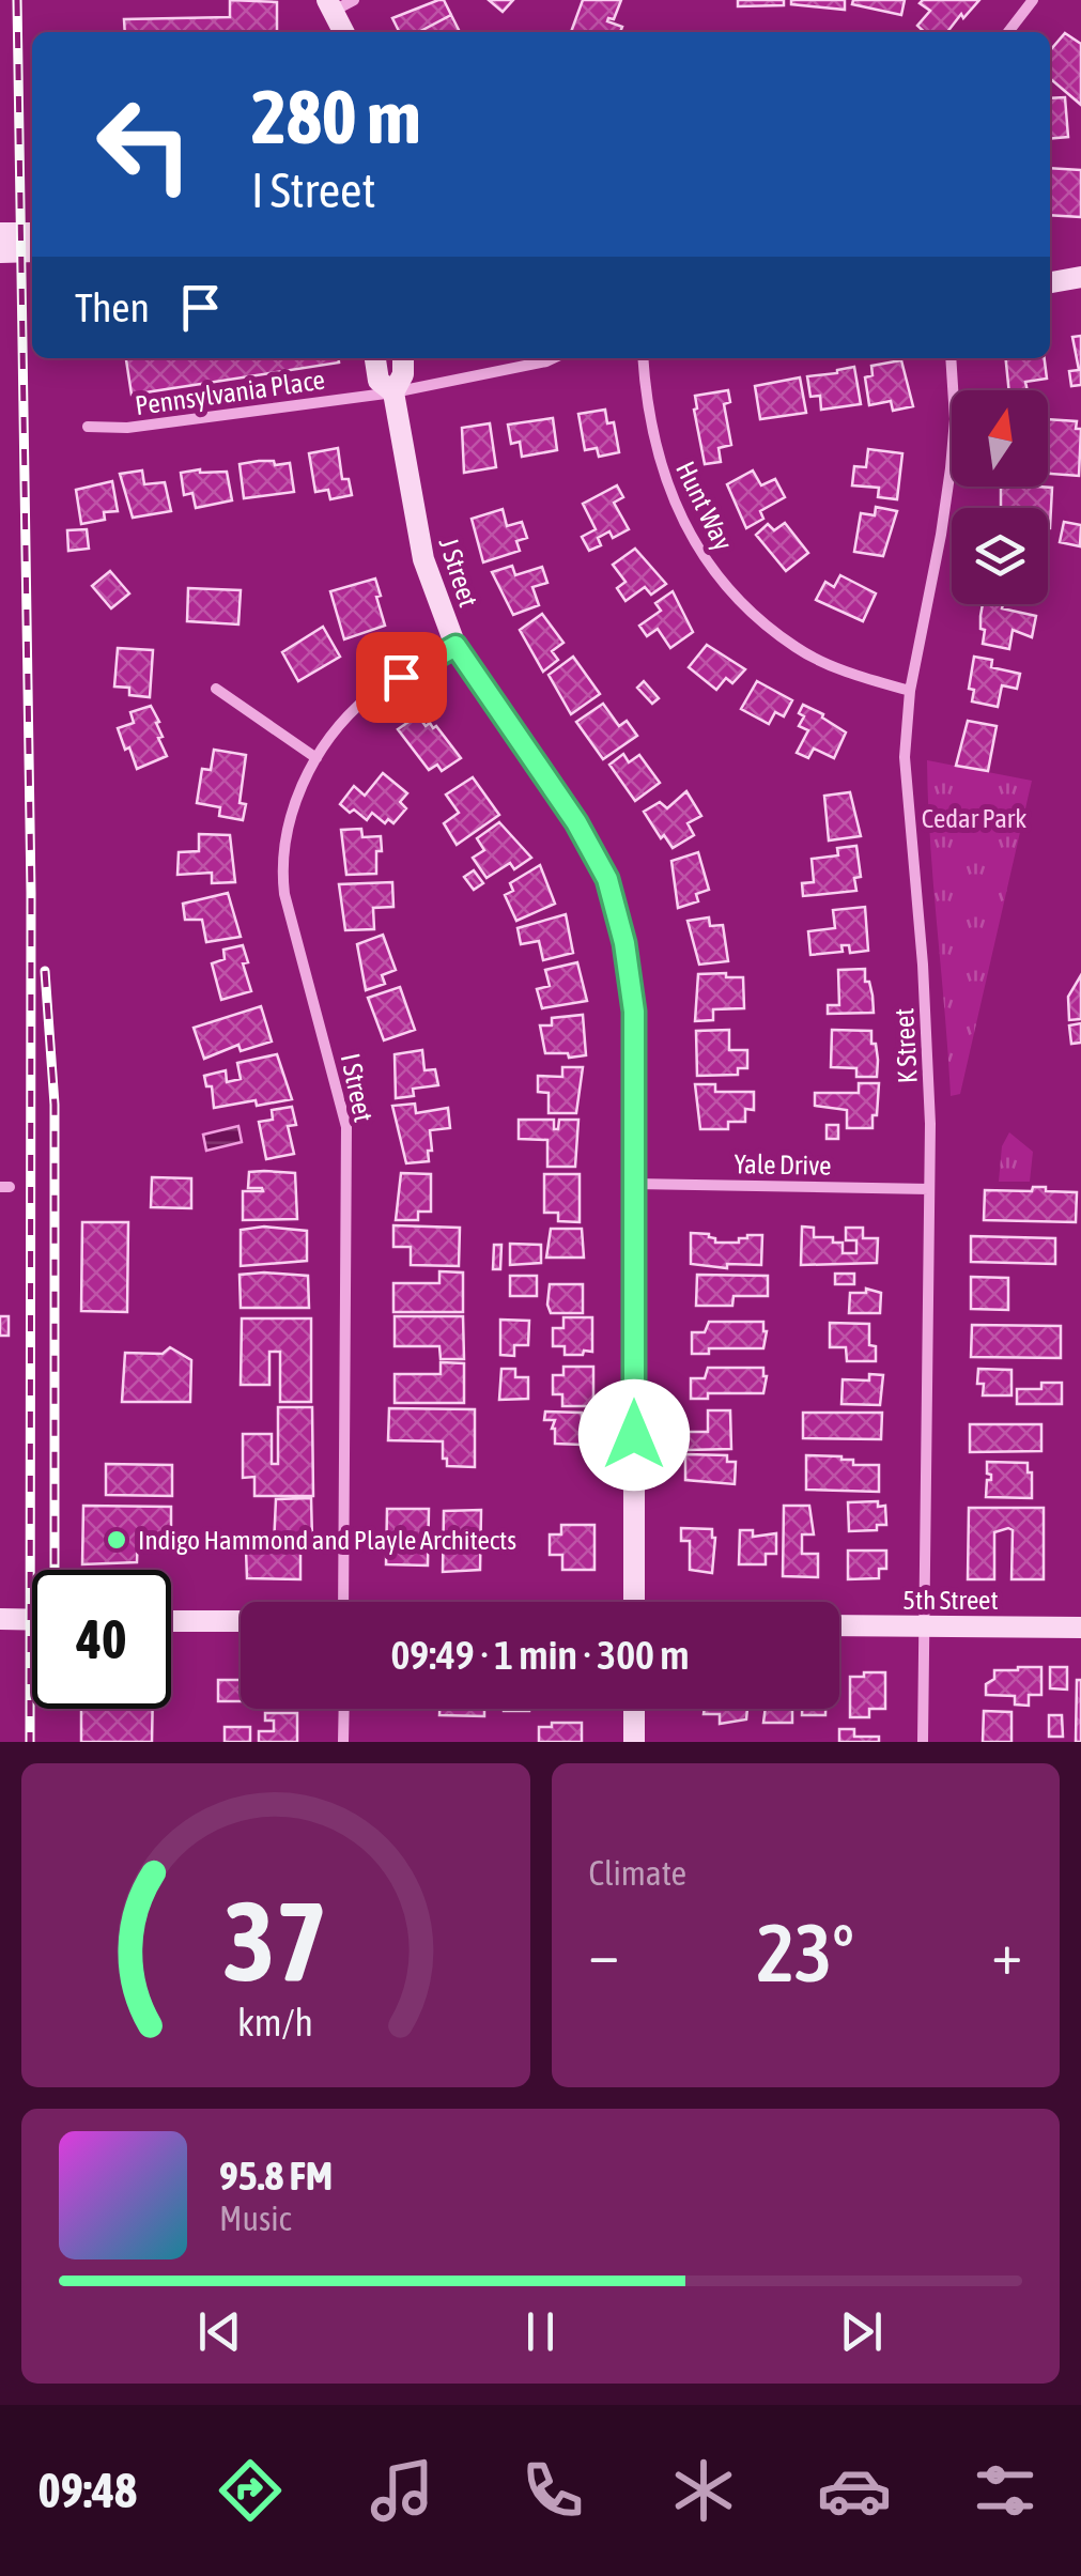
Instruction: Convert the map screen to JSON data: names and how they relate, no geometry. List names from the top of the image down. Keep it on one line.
{"streets":{"street":["Pennsylvania Place","Hunt Way","J Street","K Street","I Street","Yale Drive","5th Street"]},"crossings":[["Pennsylvania Place","J Street"],["Hunt Way","K Street"],["J Street","I Street"],["J Street","Yale Drive"],["K Street","Yale Drive"],["K Street","5th Street"]],"parks":["Cedar Park"],"places":["Indigo Hammond and Playle Architects"],"north":"top","page":{"turn":["280 m","I Street"],"then":"Then","limit":"40","trip":"09:49 · 1 min · 300 m","tile":"Climate","heat":["−","23°","+"],"song":["95.8 FM","Music"],"tabs":"09:48","gauge":["37","km/h"]}}
